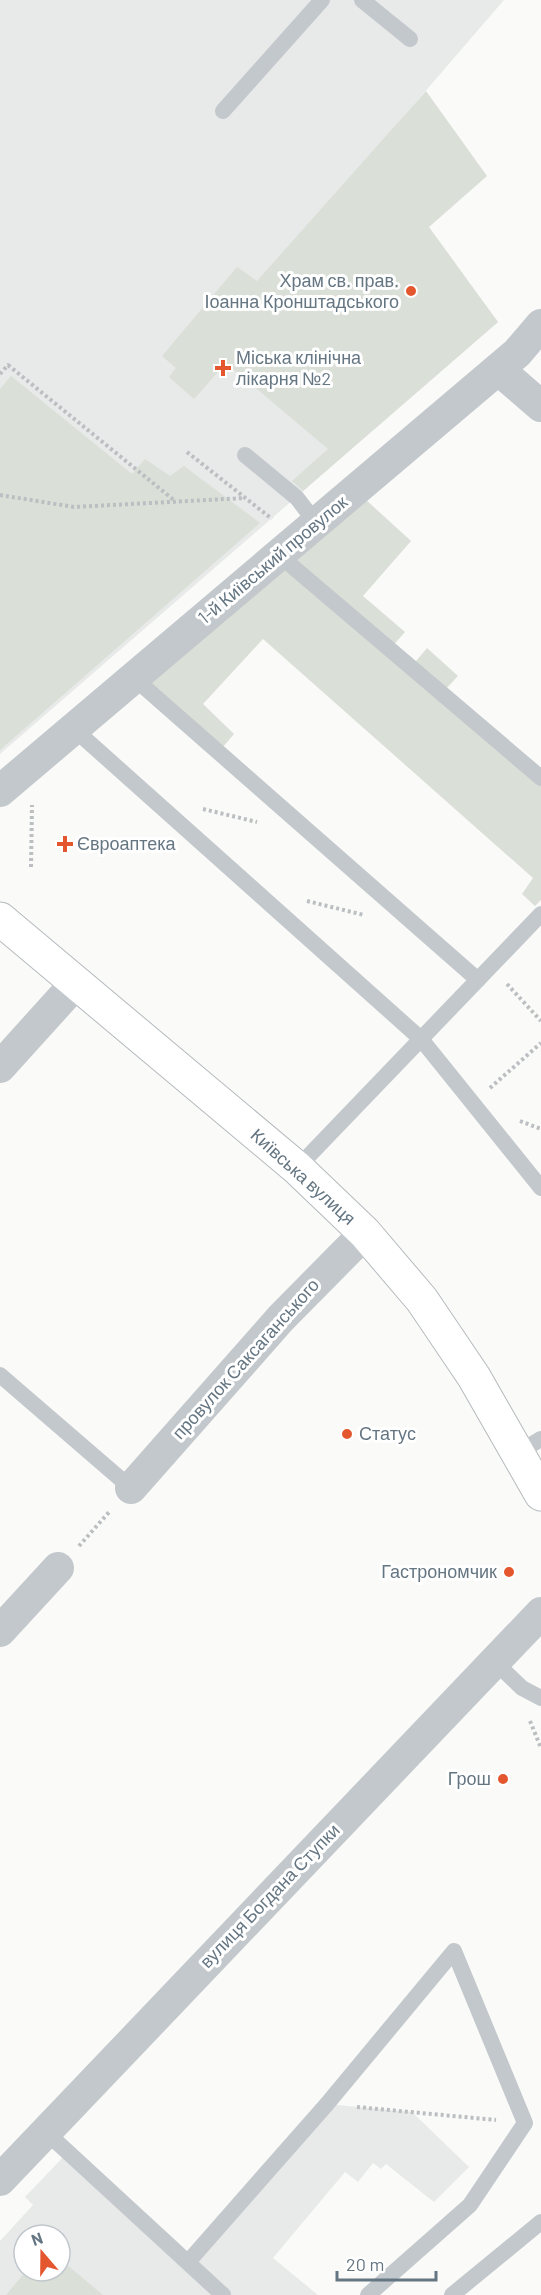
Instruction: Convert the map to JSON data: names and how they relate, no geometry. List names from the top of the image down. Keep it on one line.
{"streets":{"main road":["Київська вулиця"],"street":["1-й Київський провулок","провулок Саксаганського","вулиця Богдана Ступки"]},"crossings":[["Київська вулиця","провулок Саксаганського"]],"places":{"other":["Храм св. прав. Іоанна Кронштадського","Статус","Гастрономчик","Грош"],"health":["Міська клінічна лікарня №2","Євроаптека"]},"scale_bar":"20 m","north":"top"}
